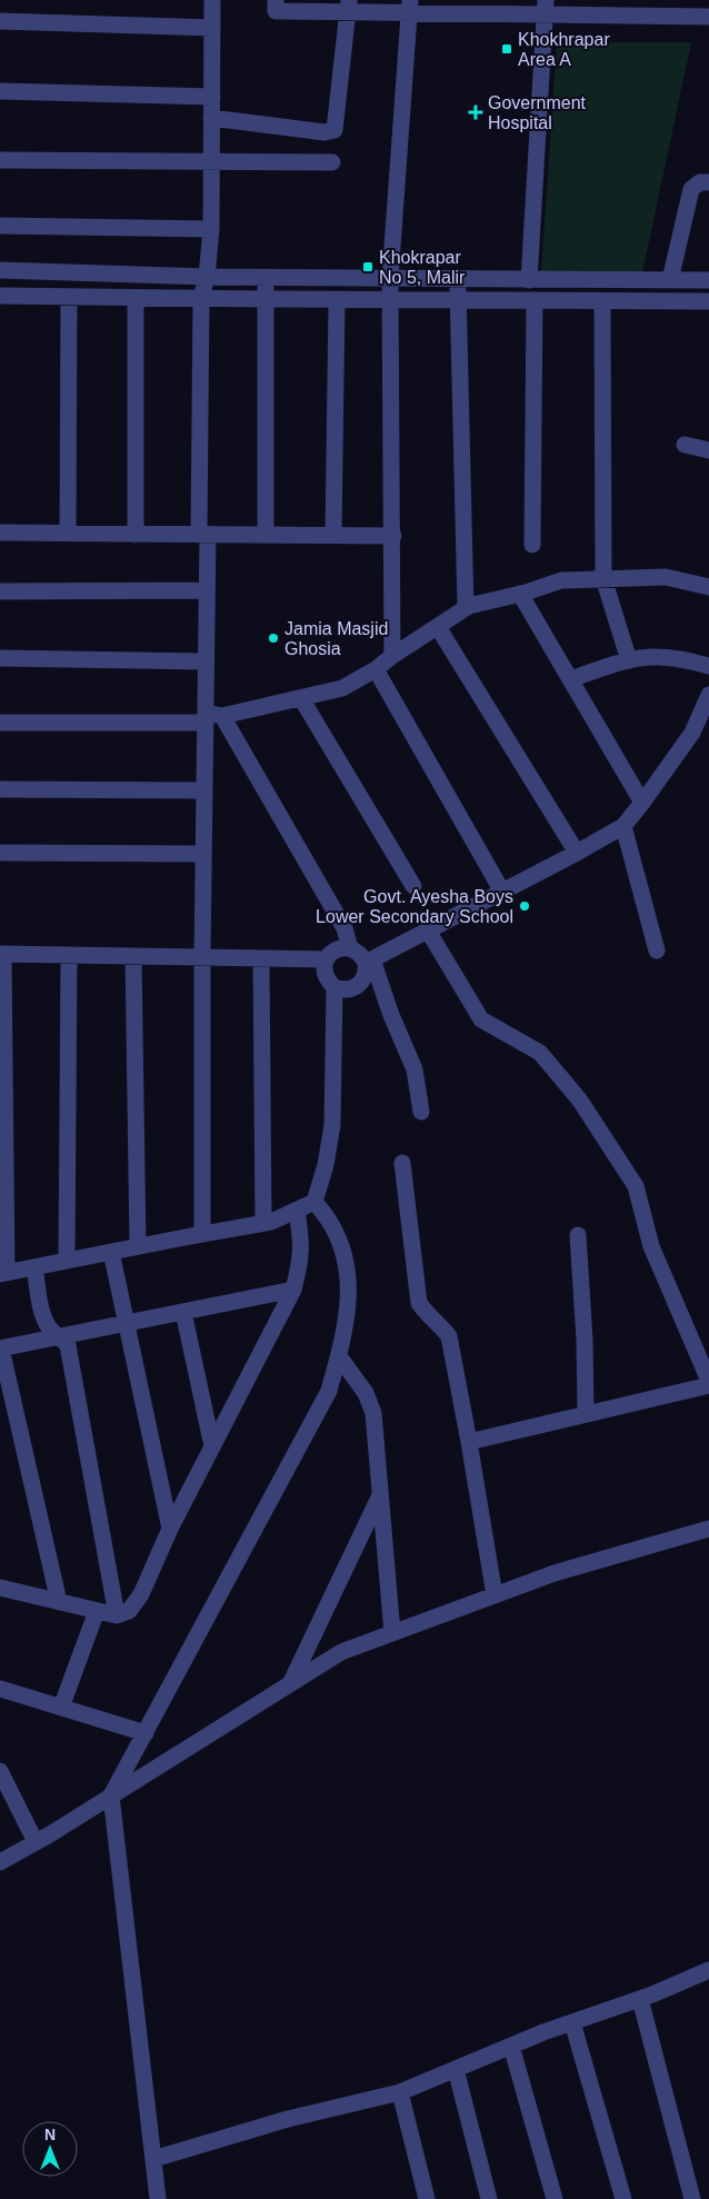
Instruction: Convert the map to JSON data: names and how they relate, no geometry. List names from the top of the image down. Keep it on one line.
{"places":{"transit":["Khokhrapar Area A","Khokrapar No 5, Malir"],"health":["Government Hospital"],"other":["Jamia Masjid Ghosia","Govt. Ayesha Boys Lower Secondary School"]},"north":"top"}
